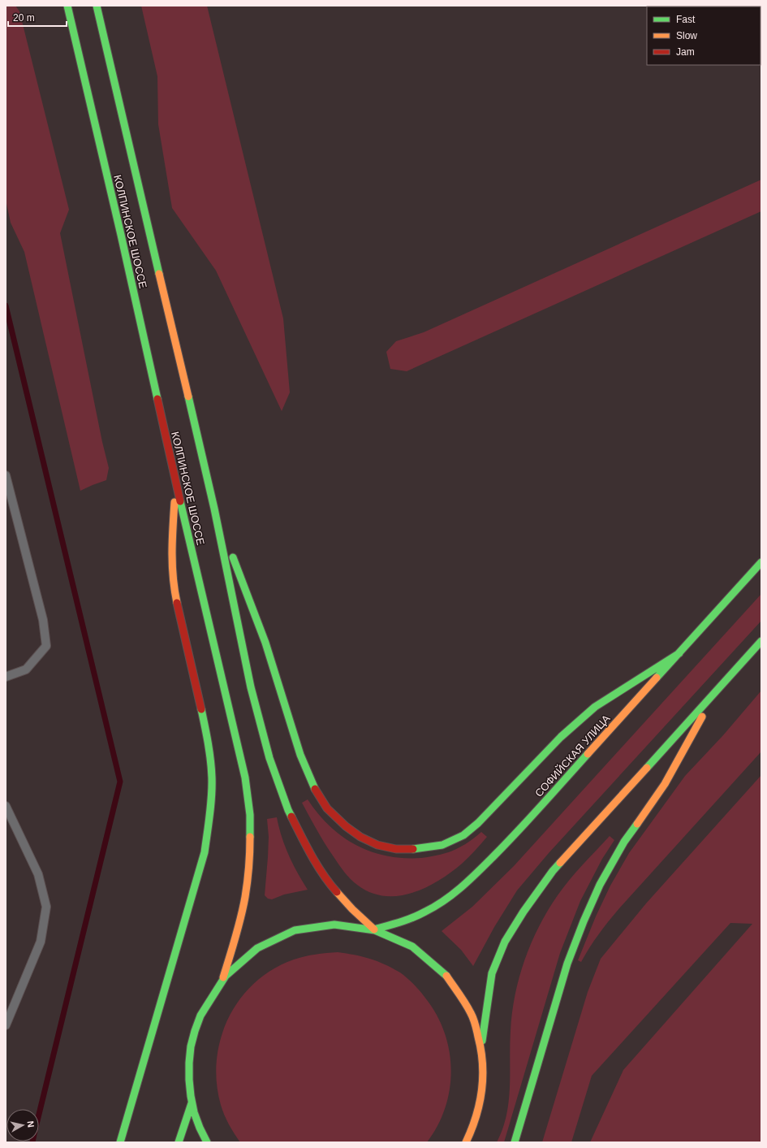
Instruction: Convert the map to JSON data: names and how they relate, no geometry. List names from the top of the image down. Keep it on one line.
{"streets":{"main road":["КОЛПИНСКОЕ ШОССЕ","СОФИЙСКАЯ УЛИЦА"]},"crossings":[["КОЛПИНСКОЕ ШОССЕ","СОФИЙСКАЯ УЛИЦА"]],"legend":["Fast","Slow","Jam"],"scale_bar":"20 m","north":"right"}
